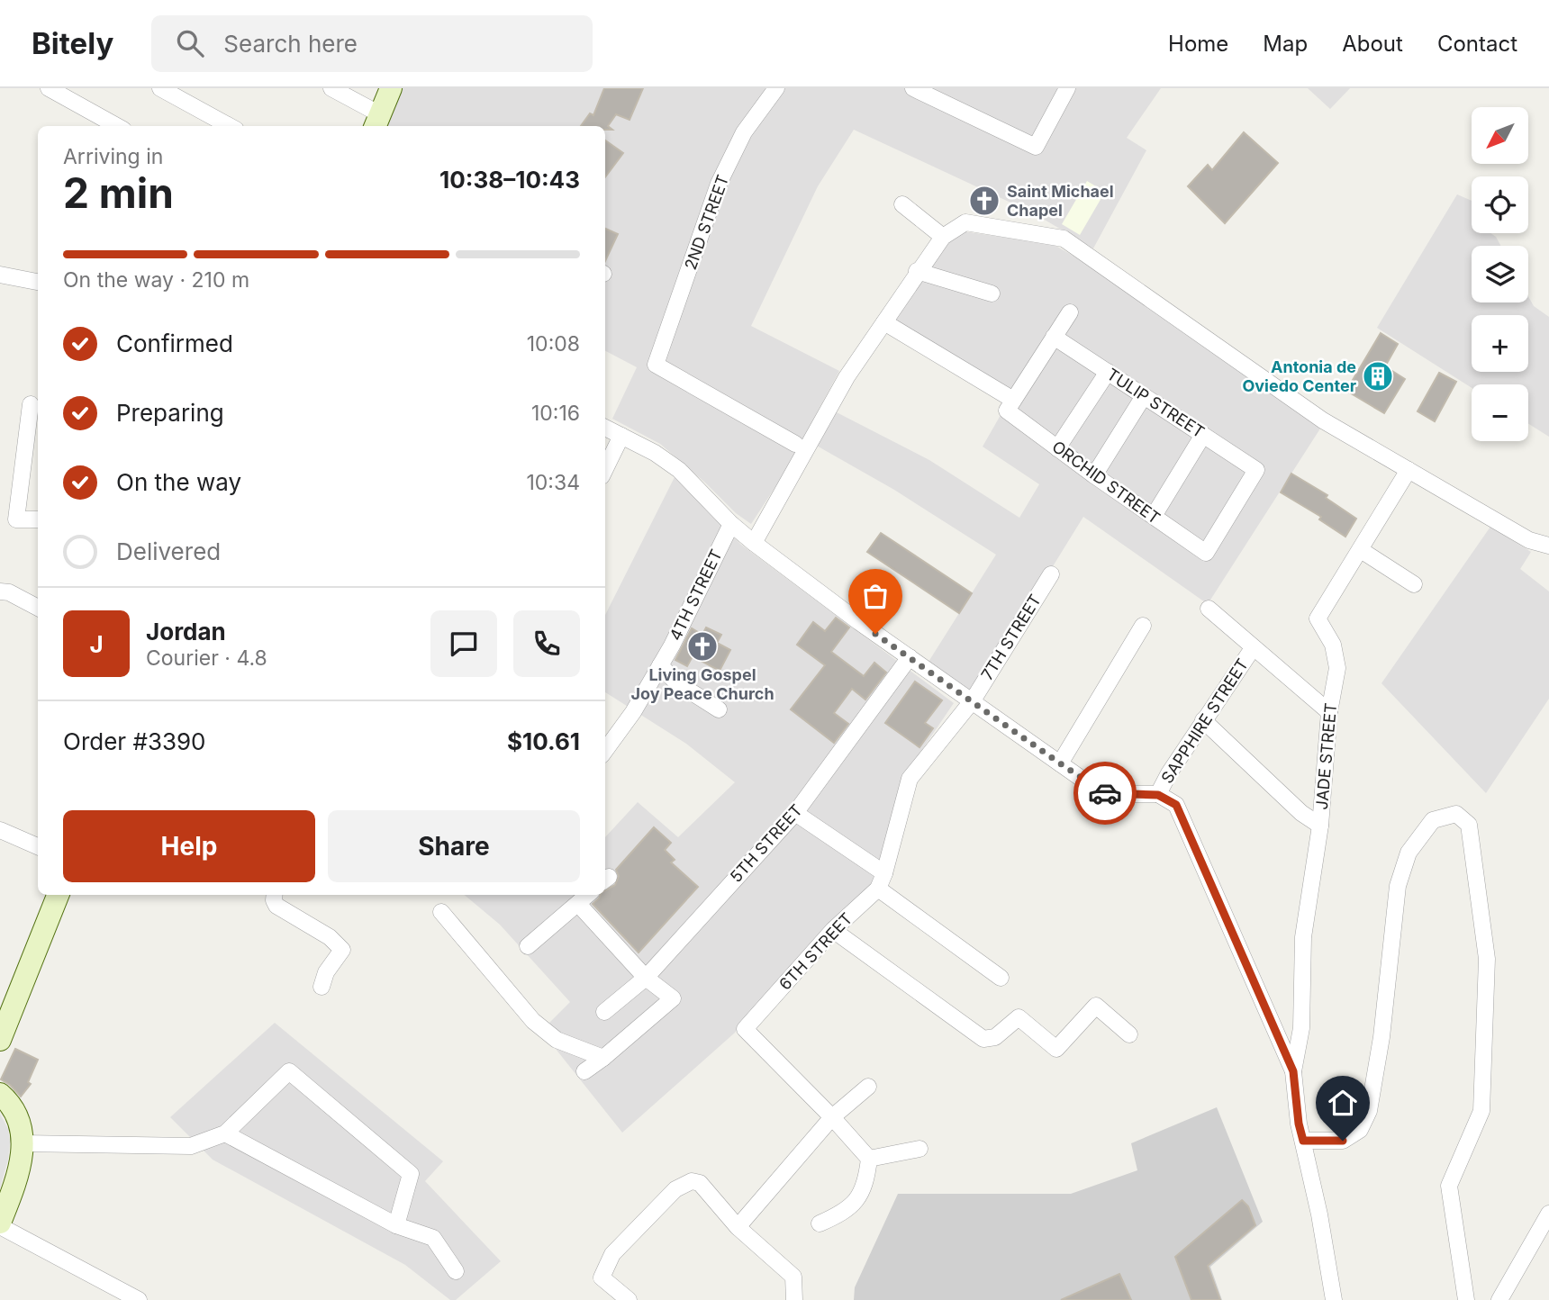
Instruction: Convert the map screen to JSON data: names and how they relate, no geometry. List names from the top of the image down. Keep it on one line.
{"streets":{"street":["2ND STREET","TULIP STREET","ORCHID STREET","4TH STREET","7TH STREET","SAPPHIRE STREET","JADE STREET","5TH STREET","6TH STREET"]},"crossings":[["TULIP STREET","ORCHID STREET"],["7TH STREET","6TH STREET"]],"places":{"church":["Saint Michael Chapel","Living Gospel Joy Peace Church"],"building":["Antonia de Oviedo Center"]},"north":"bottom left","page":{"header":"Bitely","search":"Search here","nav":["Home","Map","About","Contact"],"map_buttons":["+","−"],"heading":["2 min","Arriving in","10:38–10:43"],"panel":["Jordan","Courier · 4.8","Order #3390","$10.61"],"bar":"On the way · 210 m","list":[["Confirmed","10:08"],["Preparing","10:16"],["On the way","10:34"],"Delivered"],"round":"J","buttons":["Help","Share"]}}
